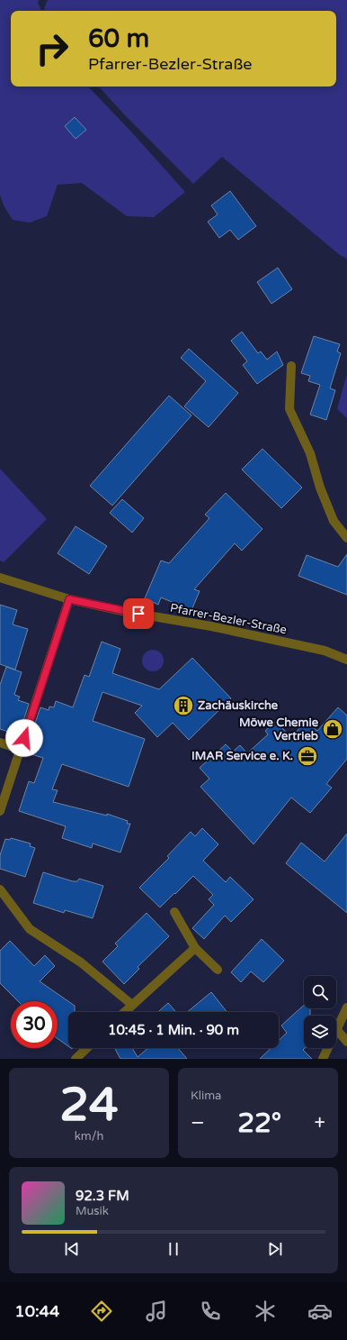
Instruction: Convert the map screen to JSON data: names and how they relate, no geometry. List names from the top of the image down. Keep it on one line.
{"streets":{"street":["Pfarrer-Bezler-Straße"]},"places":{"building":["Zachäuskirche"],"shop":["Möwe Chemie Vertrieb"],"office":["IMAR Service e. K."]},"page":{"turn":["60 m","Pfarrer-Bezler-Straße"],"limit":"30","trip":"10:45 · 1 Min. · 90 m","tile":[["24","km/h"],"Klima"],"heat":["−","22°","+"],"song":["92.3 FM","Musik"],"tabs":"10:44"}}
